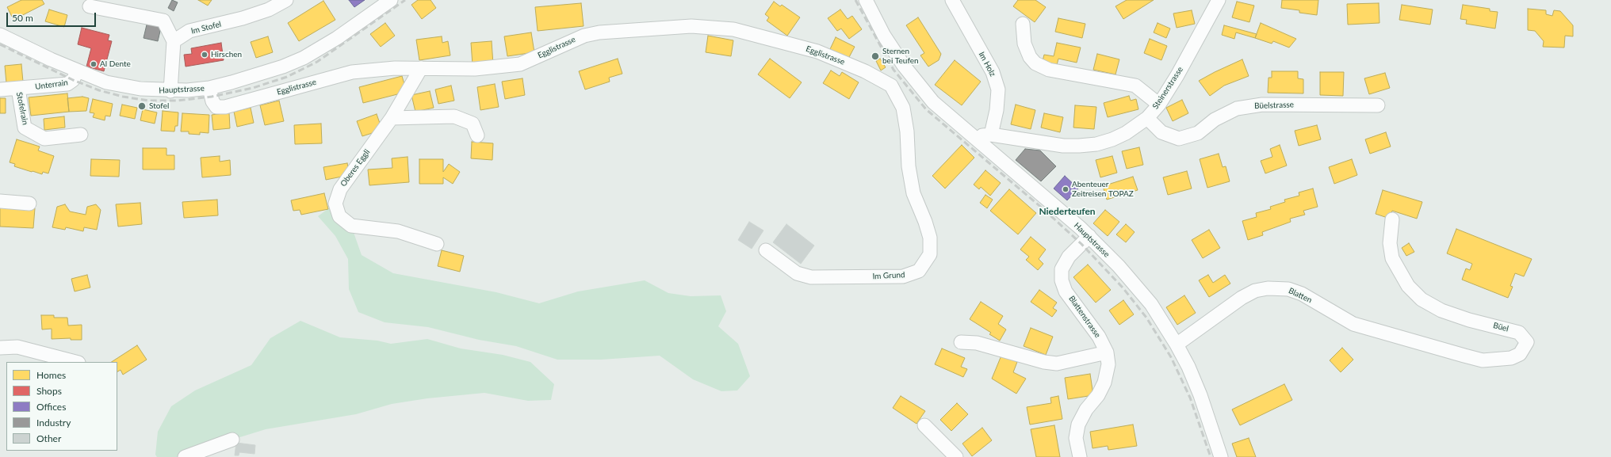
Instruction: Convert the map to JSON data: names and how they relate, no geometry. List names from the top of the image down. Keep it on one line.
{"streets":{"street":["Im Stofel","Egglistrasse","Im Holz","Unterrain","Steinerstrasse","Hauptstrasse","Büelstrasse","Stofelrain","Oberes Eggli","Im Grund","Blatten","Blattenstrasse","Büel"]},"crossings":[["Egglistrasse","Hauptstrasse"],["Egglistrasse","Oberes Eggli"],["Egglistrasse","Im Grund"],["Im Holz","Steinerstrasse"],["Unterrain","Hauptstrasse"],["Unterrain","Stofelrain"],["Steinerstrasse","Büelstrasse"],["Hauptstrasse","Blatten"],["Hauptstrasse","Blattenstrasse"],["Blatten","Büel"]],"districts":["Niederteufen"],"places":["Hirschen","Sternen bei Teufen","Al Dente","Stofel","Abenteuer Zeitreisen TOPAZ"],"legend":["Homes","Shops","Offices","Industry","Other"],"scale_bar":"50 m"}
